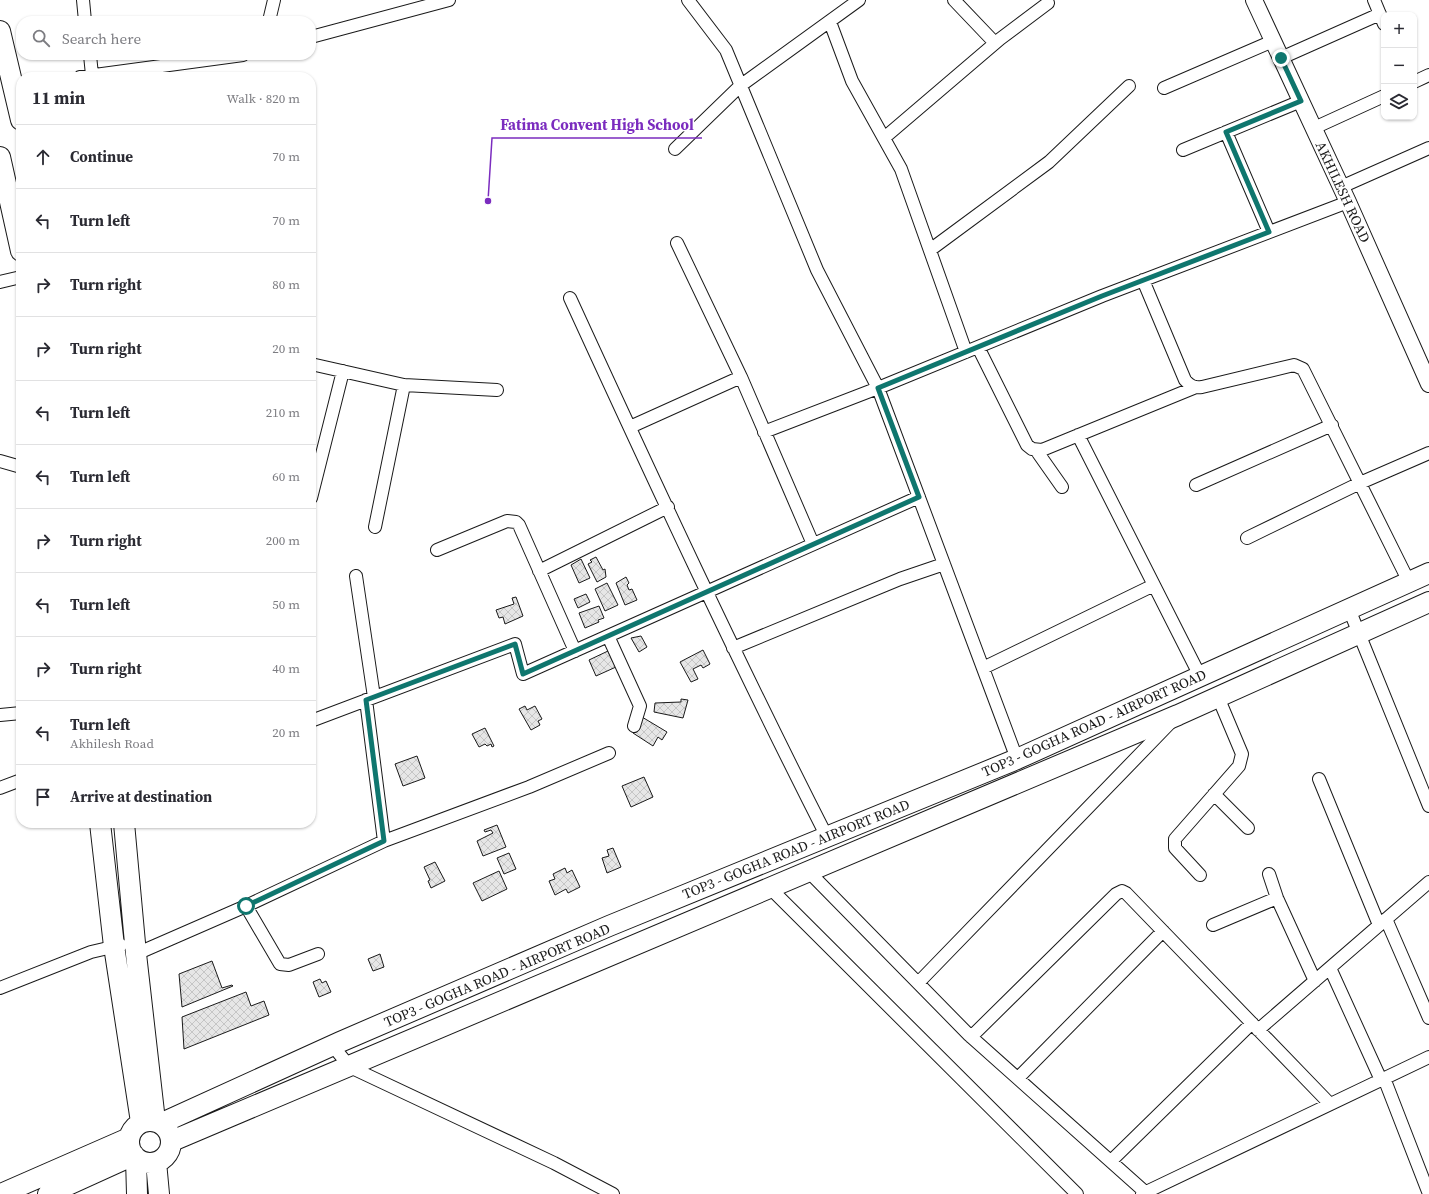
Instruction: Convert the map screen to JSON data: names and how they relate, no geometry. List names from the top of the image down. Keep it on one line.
{"streets":{"main road":["TOP3 - GOGHA ROAD - AIRPORT ROAD"],"street":["AKHILESH ROAD"]},"places":["Fatima Convent High School"],"page":{"map_buttons":["+","−"],"search":"Search here","heading":["11 min","Walk · 820 m"],"list":[["Continue","70 m"],["Turn left","70 m"],["Turn right","80 m"],["Turn right","20 m"],["Turn left","210 m"],["Turn left","60 m"],["Turn right","200 m"],["Turn left","50 m"],["Turn right","40 m"],["Turn left","Akhilesh Road","20 m"],"Arrive at destination"]}}
